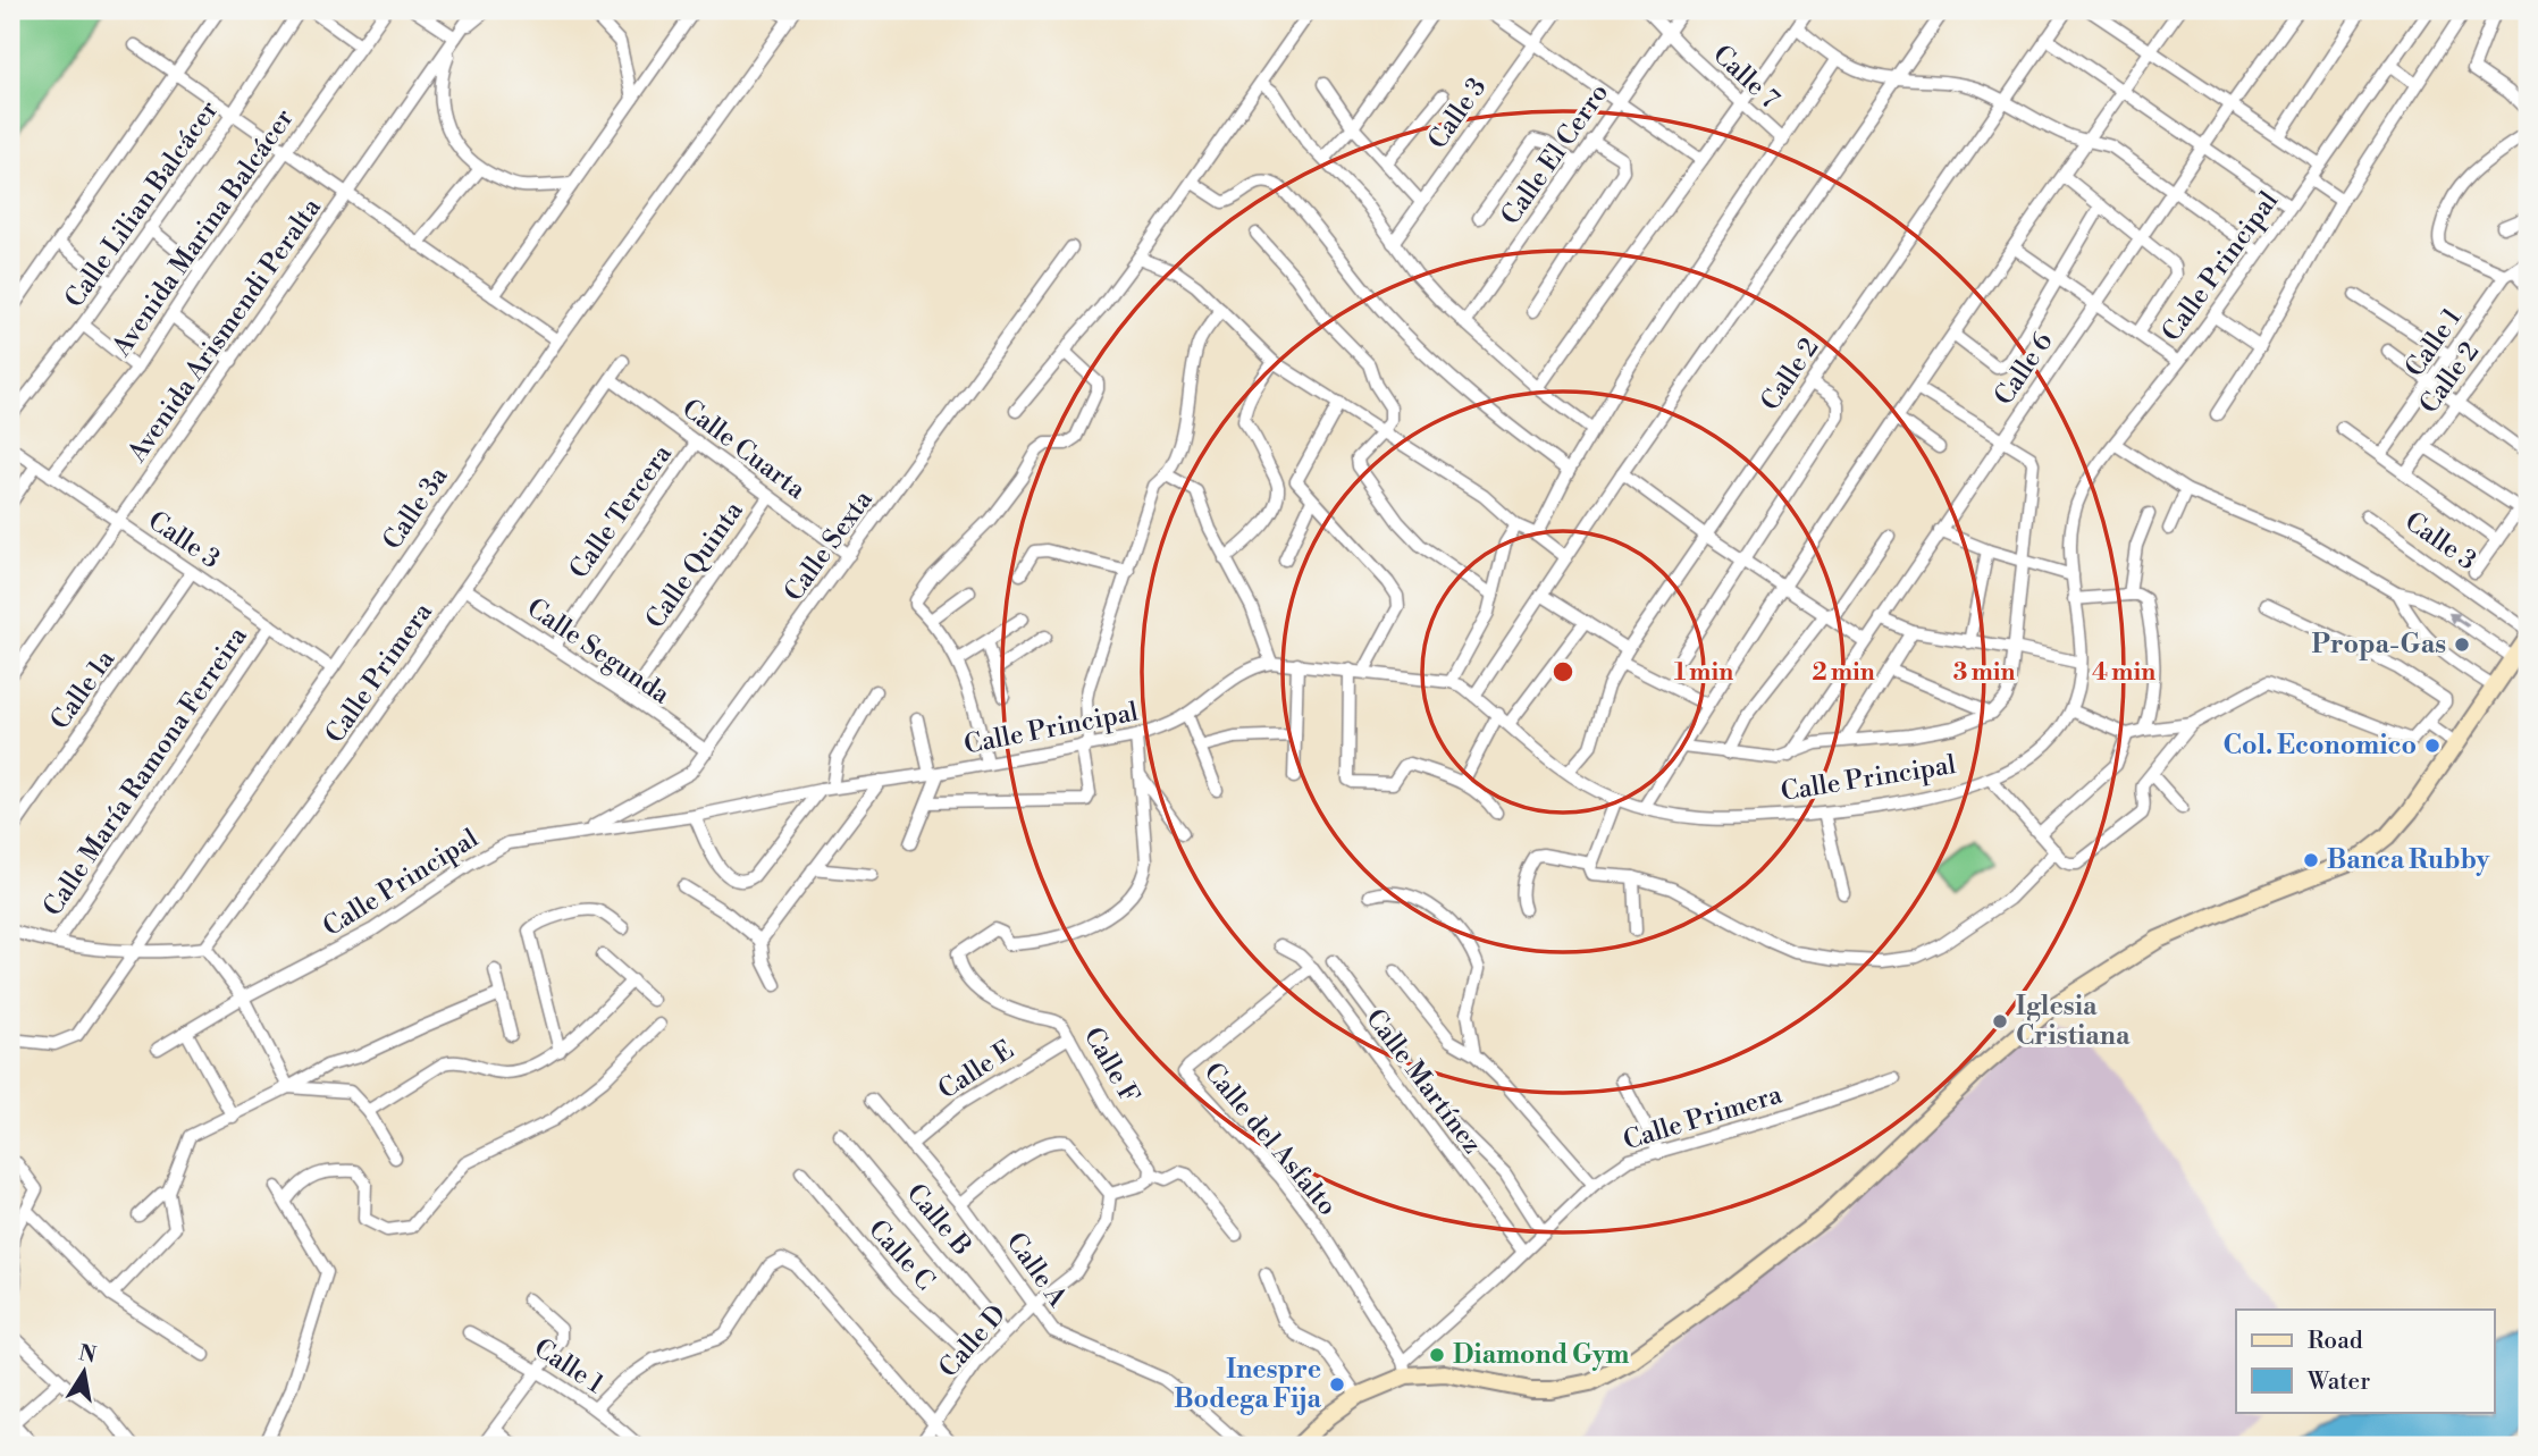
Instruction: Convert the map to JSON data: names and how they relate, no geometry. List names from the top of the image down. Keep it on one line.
{"streets":{"street":["Calle 7","Calle 3","Calle El Cerro","Calle Lilian Balcácer","Avenida Marina Balcácer","Calle Principal","Avenida Arismendi Peralta","Calle 1","Calle 6","Calle 2","Calle Cuarta","Calle 3a","Calle Tercera","Calle Sexta","Calle Quinta","Calle Segunda","Calle Primera","Calle 1a","Calle María Ramona Ferreira","Calle F","Calle E","Calle Martínez","Calle del Asfalto","Calle B","Calle C","Calle A","Calle D"]},"crossings":[["Calle 7","Calle El Cerro"],["Calle 3","Avenida Marina Balcácer"],["Calle 3","Avenida Arismendi Peralta"],["Calle 3","Calle 3a"],["Calle 3","Calle 1a"],["Calle 3","Calle María Ramona Ferreira"],["Calle Principal","Calle 2"],["Calle Principal","Calle Sexta"],["Calle Cuarta","Calle Tercera"],["Calle Cuarta","Calle Sexta"],["Calle Cuarta","Calle Quinta"],["Calle Cuarta","Calle Primera"],["Calle Tercera","Calle Segunda"],["Calle Sexta","Calle Segunda"],["Calle Quinta","Calle Segunda"],["Calle Segunda","Calle Primera"],["Calle Primera","Calle Martínez"],["Calle Primera","Calle del Asfalto"],["Calle F","Calle E"],["Calle E","Calle A"],["Calle Martínez","Calle del Asfalto"],["Calle B","Calle D"],["Calle C","Calle D"],["Calle A","Calle D"]],"places":["Propa-Gas","Col. Economico","Banca Rubby","Iglesia Cristiana","Diamond Gym","Inespre Bodega Fija"],"legend":["Road","Water"],"north":"top","rings":["1 min","2 min","3 min","4 min"]}
